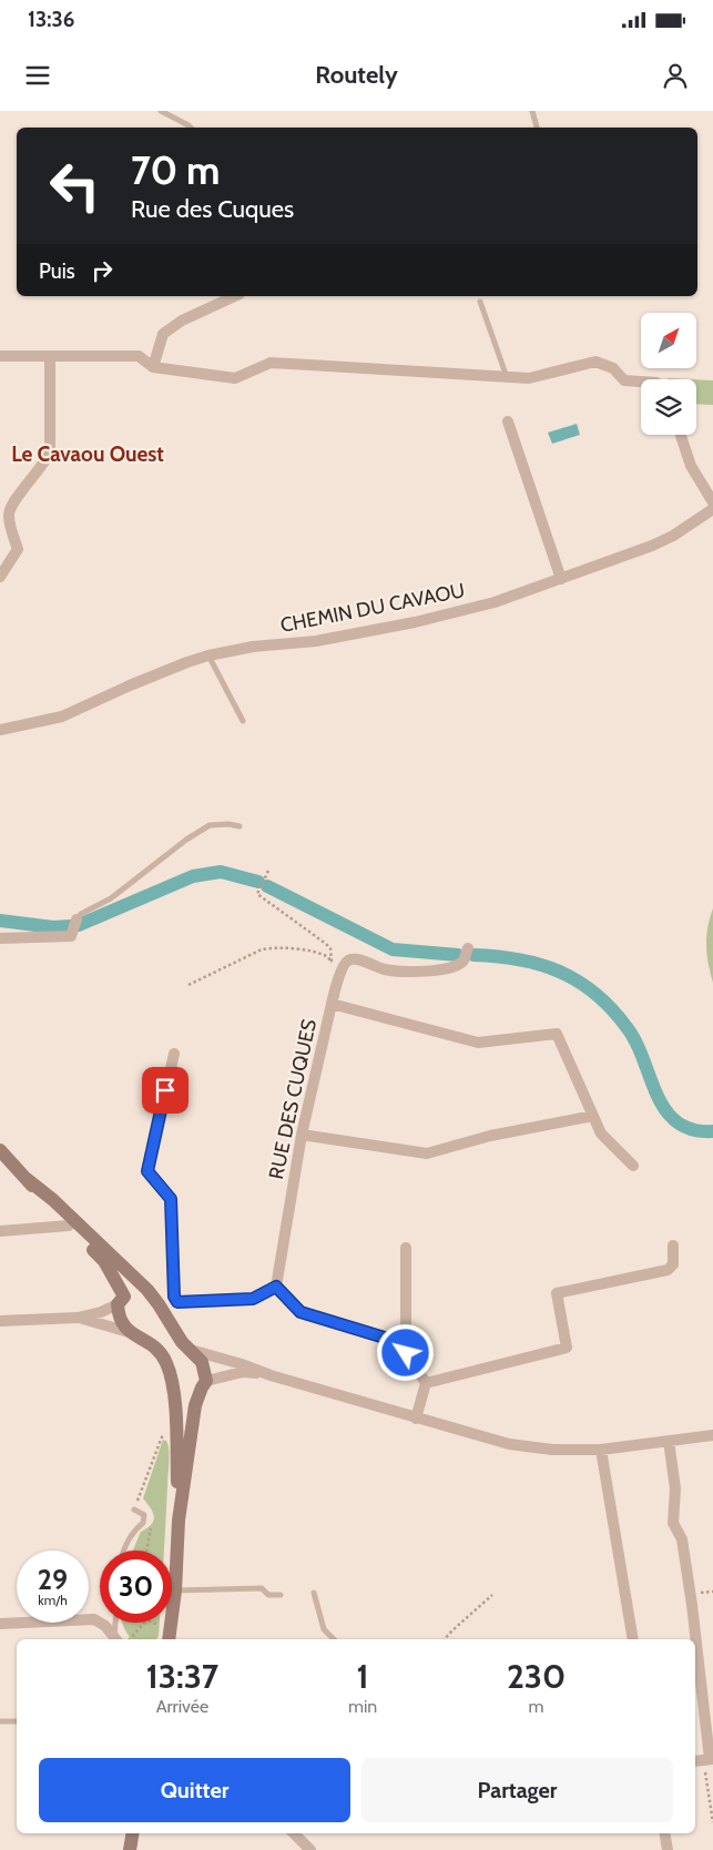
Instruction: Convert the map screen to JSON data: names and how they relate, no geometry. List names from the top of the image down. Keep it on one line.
{"streets":{"street":["CHEMIN DU CAVAOU","RUE DES CUQUES"]},"districts":["Le Cavaou Ouest"],"north":"top right","page":{"status":"13:36","header":"Routely","turn":["70 m","Rue des Cuques"],"then":"Puis","speed":"29 km/h","limit":"30","eta":["13:37","Arrivée","1","min","230","m"],"buttons":["Quitter","Partager"]}}
